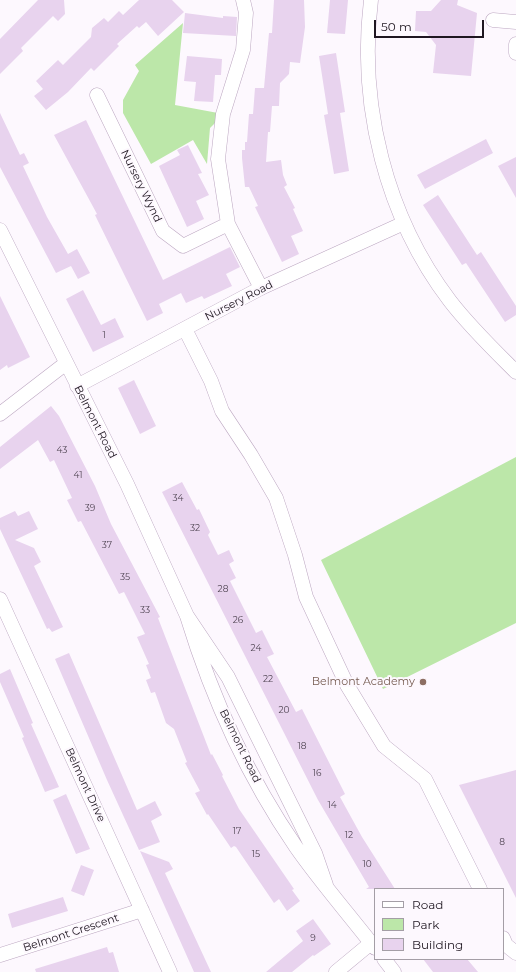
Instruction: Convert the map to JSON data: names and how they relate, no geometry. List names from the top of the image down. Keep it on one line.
{"streets":{"street":["Nursery Wynd","Nursery Road","Belmont Road","Belmont Drive","Belmont Crescent"]},"crossings":[["Nursery Road","Belmont Road"],["Belmont Drive","Belmont Crescent"]],"places":["Belmont Academy"],"house_numbers":["1","43","41","34","39","32","37","35","28","33","26","24","22","20","18","16","14","17","12","8","15","10","9"],"legend":["Road","Park","Building"],"scale_bar":"50 m"}
